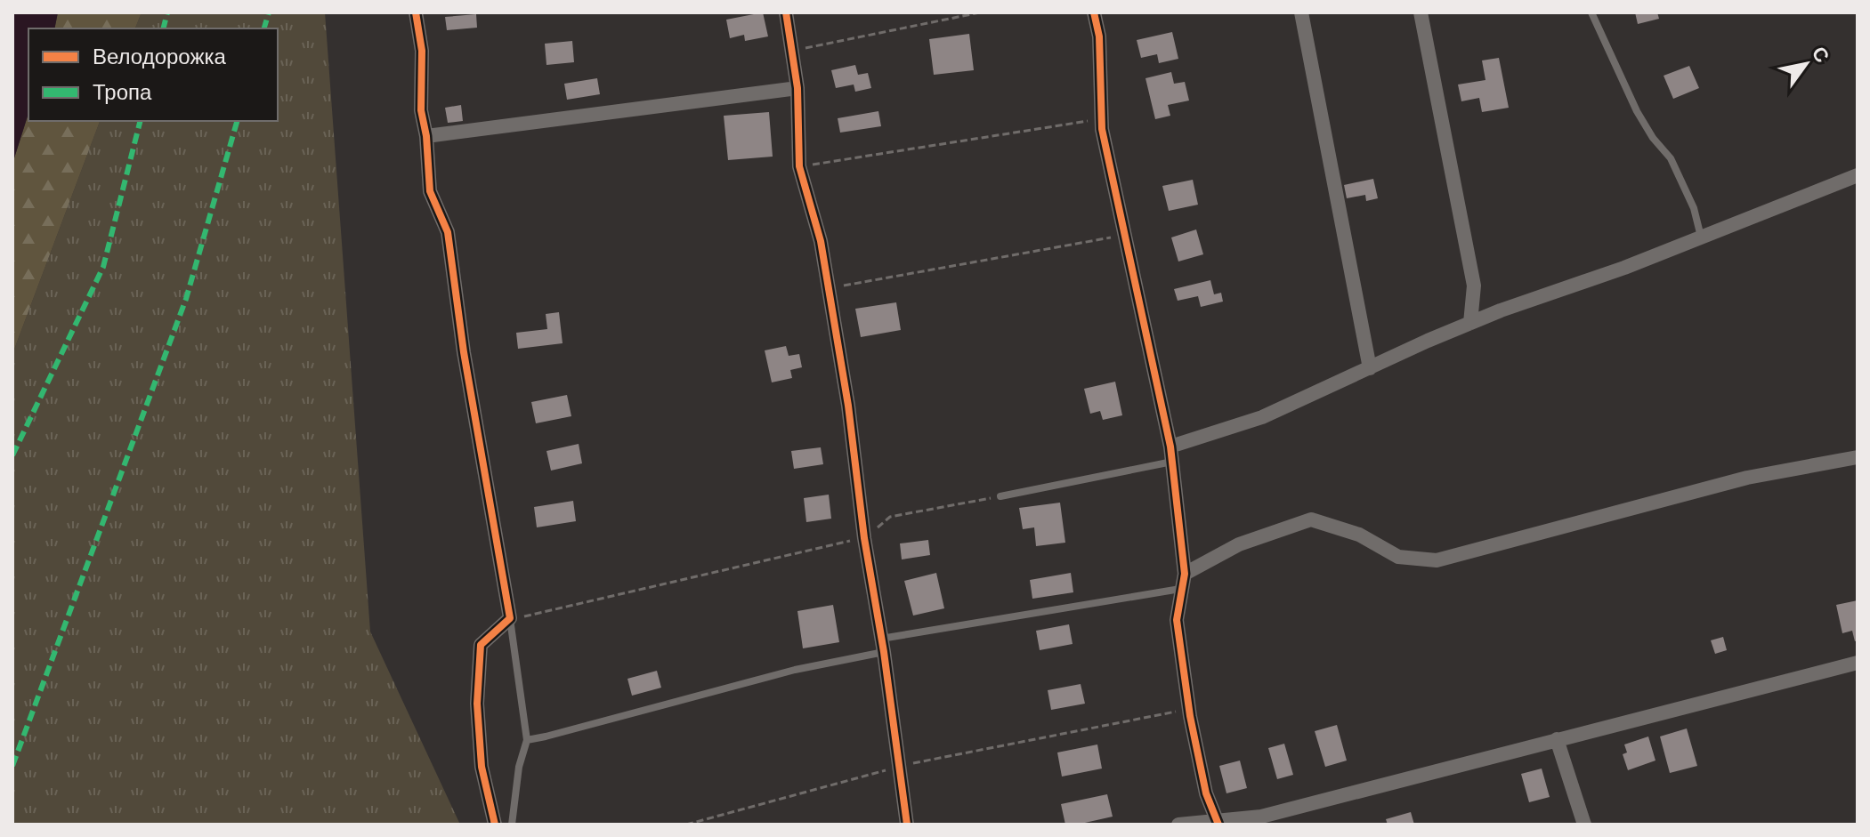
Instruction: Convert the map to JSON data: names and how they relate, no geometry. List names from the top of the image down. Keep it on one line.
{"legend":["Велодорожка","Тропа"],"north":"top right"}
